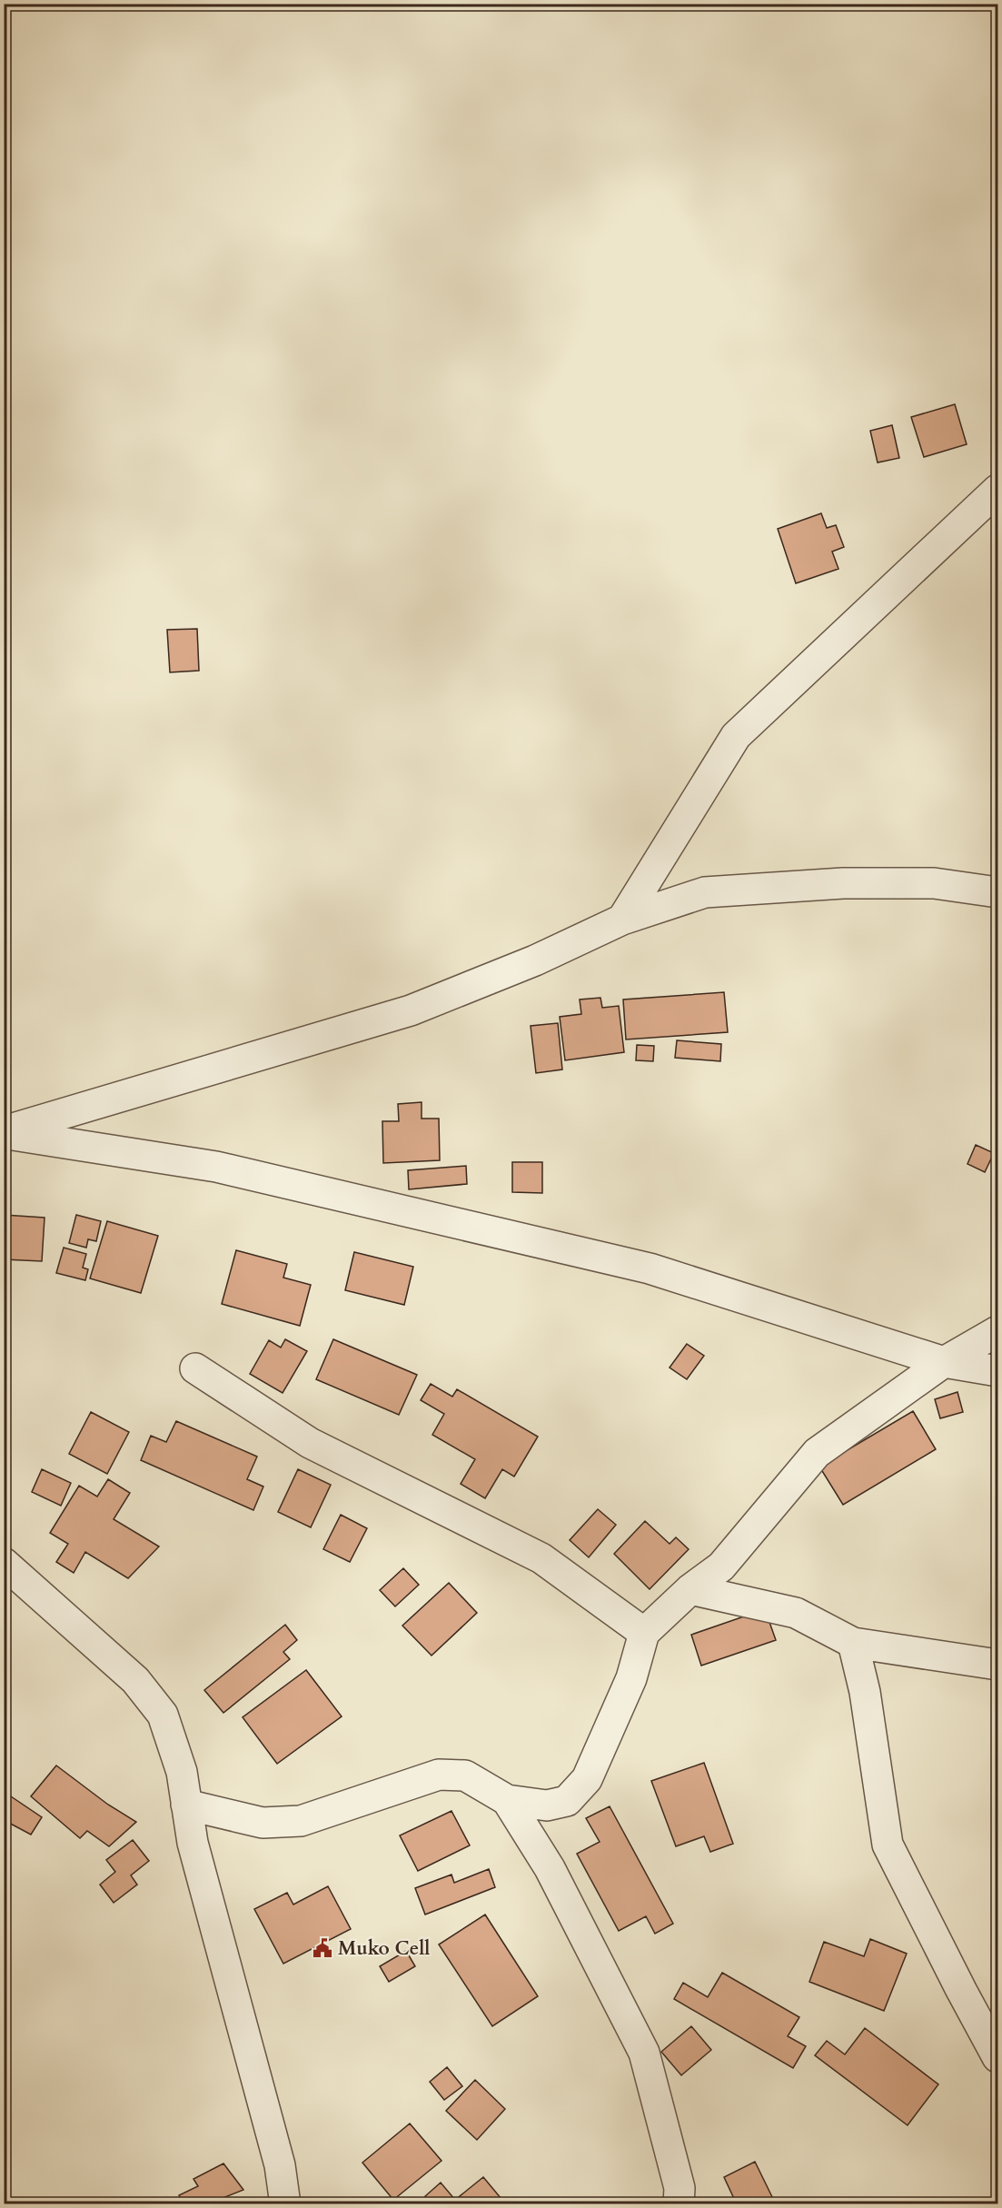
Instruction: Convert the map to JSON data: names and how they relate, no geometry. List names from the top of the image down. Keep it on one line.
{"places":{"public building":["Muko Cell"]}}
